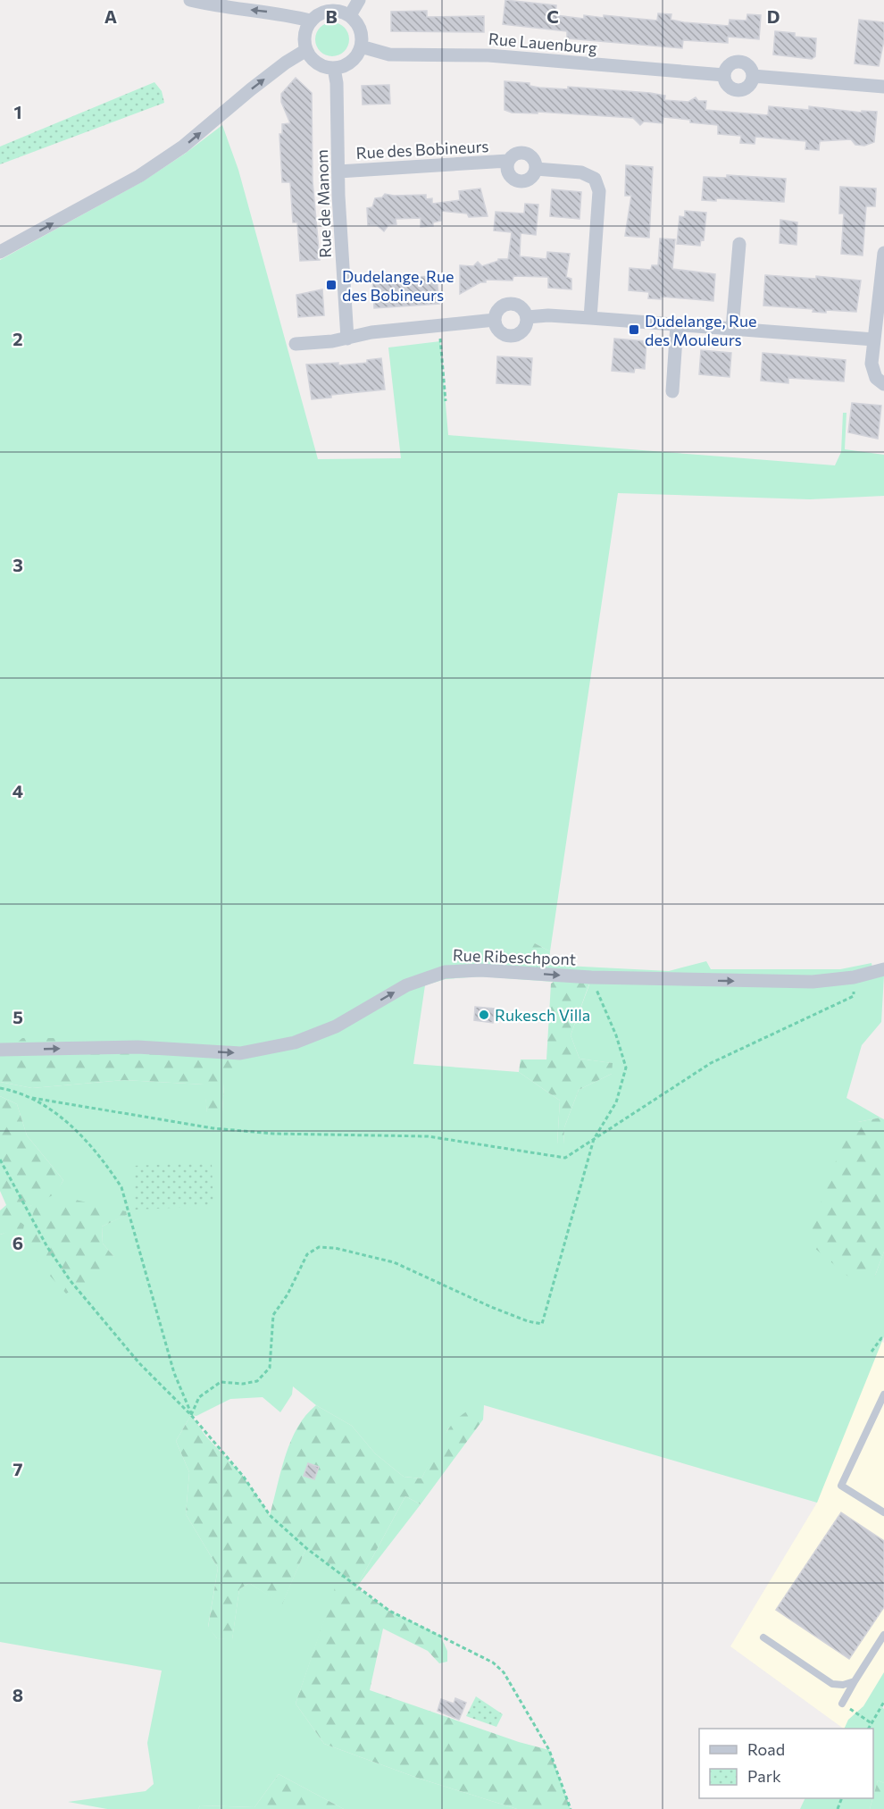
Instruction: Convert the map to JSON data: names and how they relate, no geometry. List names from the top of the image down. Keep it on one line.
{"streets":{"street":["Rue Lauenburg","Rue des Bobineurs","Rue de Manom","Rue Ribeschpont"]},"crossings":[["Rue Lauenburg","Rue de Manom"],["Rue des Bobineurs","Rue de Manom"]],"one_way":["Rue Ribeschpont"],"places":{"transit":["Dudelange, Rue des Bobineurs","Dudelange, Rue des Mouleurs"],"other":["Rukesch Villa"]},"legend":["Road","Park"],"grid":{"columns":["A","B","C","D"],"rows":["1","2","3","4","5","6","7","8"]}}
